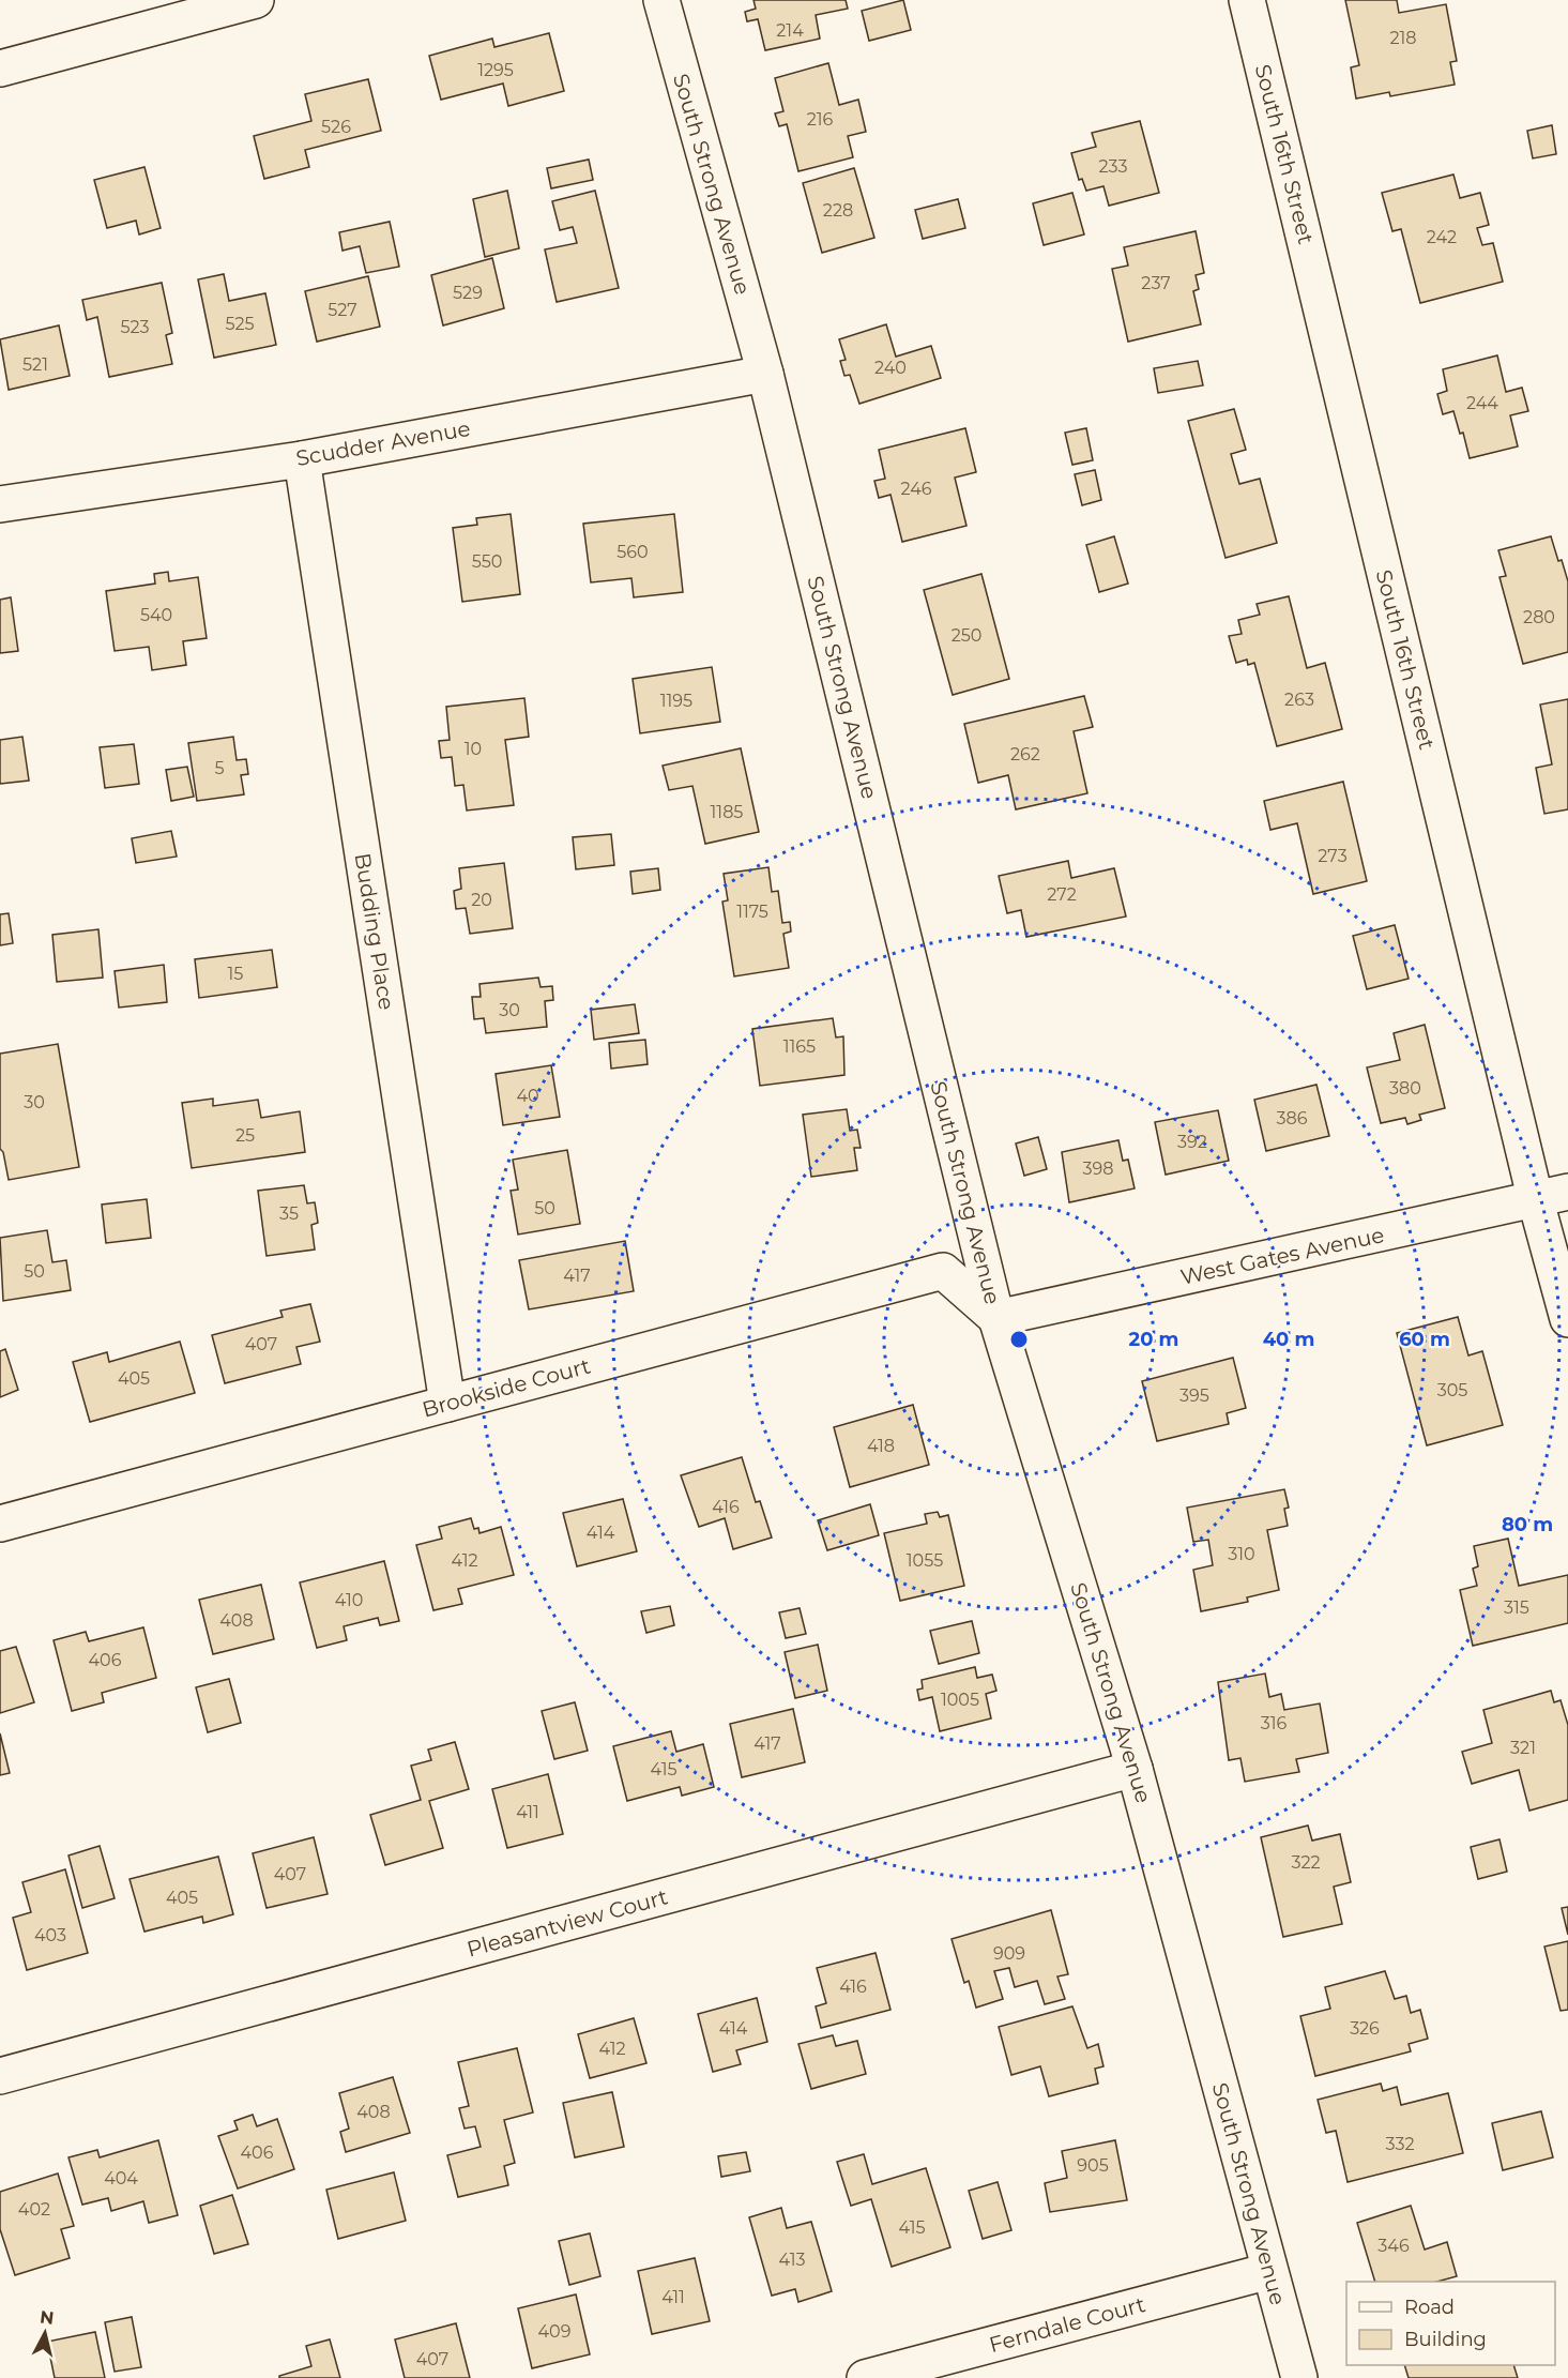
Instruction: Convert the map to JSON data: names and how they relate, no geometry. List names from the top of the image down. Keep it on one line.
{"streets":{"street":["South 16th Street","South Strong Avenue","Scudder Avenue","Budding Place","West Gates Avenue","Brookside Court","Pleasantview Court","Ferndale Court"]},"crossings":[["South 16th Street","West Gates Avenue"],["South Strong Avenue","Scudder Avenue"],["South Strong Avenue","West Gates Avenue"],["South Strong Avenue","Brookside Court"],["South Strong Avenue","Pleasantview Court"],["South Strong Avenue","Ferndale Court"],["Scudder Avenue","Budding Place"],["Budding Place","Brookside Court"],["West Gates Avenue","Brookside Court"]],"house_numbers":["214","218","1295","216","526","233","228","242","237","529","527","525","523","521","240","244","246","560","550","540","280","250","263","1195","10","262","5","1185","273","272","20","1175","15","30","1165","380","40","30","386","25","392","398","50","35","50","417","407","405","305","395","418","416","414","310","412","1055","410","315","408","406","1005","316","417","321","415","411","322","407","405","403","909","416","414","326","412","408","332","406","905","404","402","415","346","413","411","409","407"],"legend":["Road","Building"],"north":"top","rings":["20 m","40 m","60 m","80 m"]}
